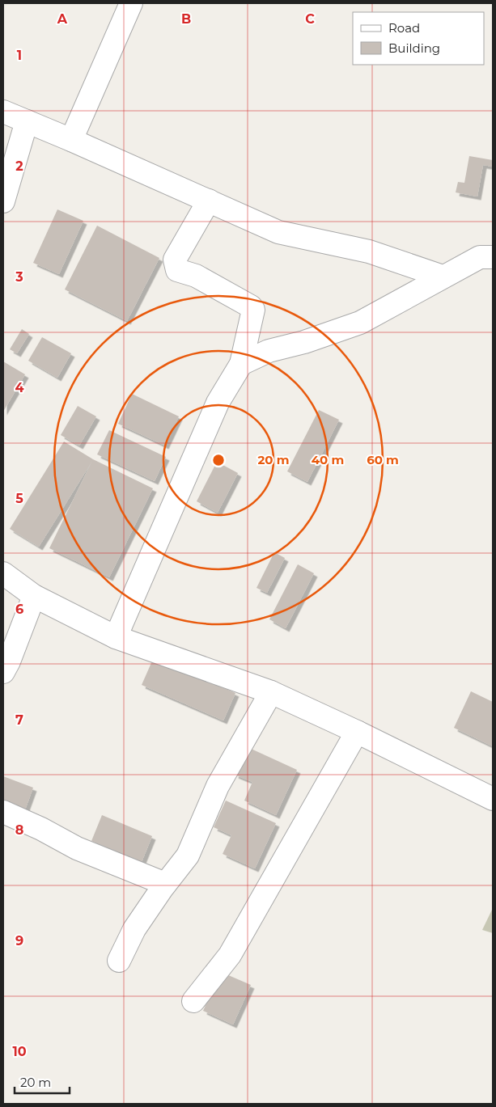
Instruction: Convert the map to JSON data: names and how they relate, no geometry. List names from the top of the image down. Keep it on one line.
{"legend":["Road","Building"],"scale_bar":"20 m","grid":{"columns":["A","B","C"],"rows":["1","2","3","4","5","6","7","8","9","10"]},"rings":["20 m","40 m","60 m"]}
